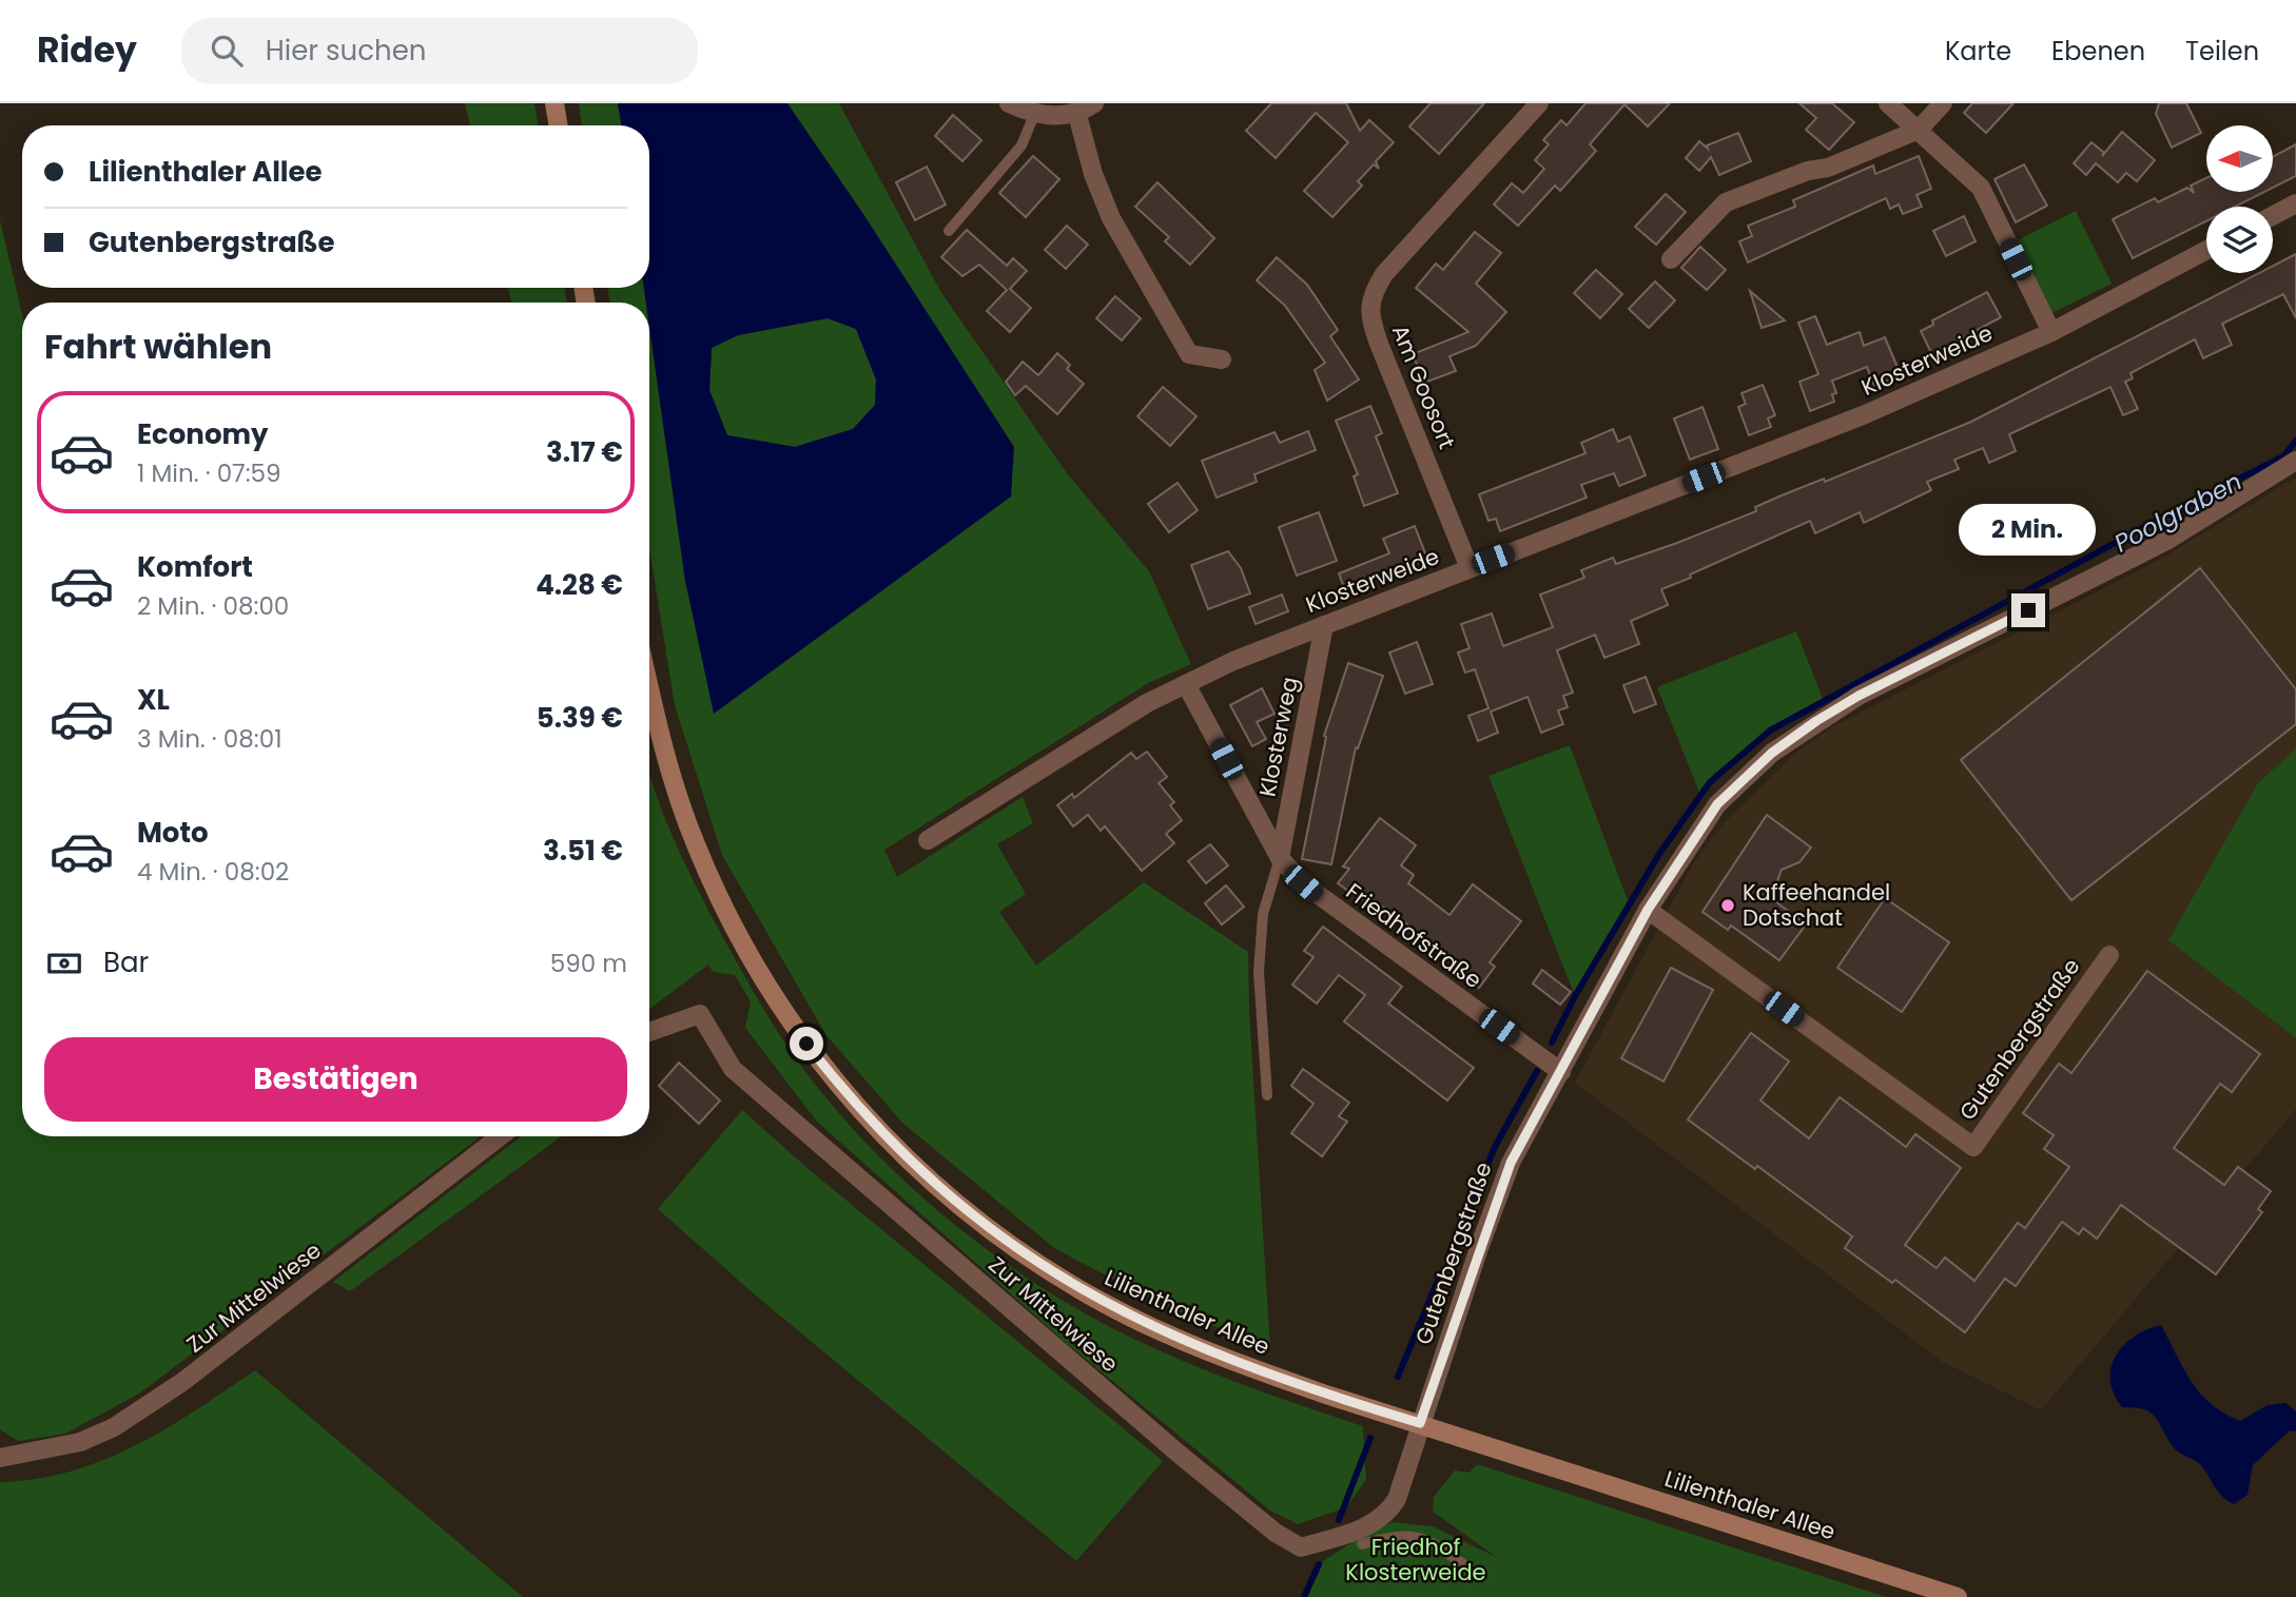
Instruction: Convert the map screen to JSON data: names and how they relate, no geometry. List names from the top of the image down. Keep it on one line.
{"streets":{"main road":["Lilienthaler Allee"],"street":["Klosterweide","Am Goosort","Klosterweg","Friedhofstraße","Gutenbergstraße","Zur Mittelwiese"]},"crossings":[["Klosterweide","Am Goosort"],["Klosterweide","Klosterweg"],["Klosterweide","Friedhofstraße"],["Klosterweg","Friedhofstraße"],["Friedhofstraße","Gutenbergstraße"],["Gutenbergstraße","Zur Mittelwiese"],["Gutenbergstraße","Lilienthaler Allee"],["Zur Mittelwiese","Lilienthaler Allee"]],"water":["Poolgraben"],"parks":["Friedhof Klosterweide"],"places":["Kaffeehandel Dotschat"],"north":"left","page":{"header":"Ridey","search":"Hier suchen","nav":["Karte","Ebenen","Teilen"],"banner":["Lilienthaler Allee","Gutenbergstraße"],"heading":"Fahrt wählen","list":[{"name":"Economy","note":"1 Min. · 07:59","value":"3.17 €"},{"name":"Komfort","note":"2 Min. · 08:00","value":"4.28 €"},{"name":"XL","note":"3 Min. · 08:01","value":"5.39 €"},{"name":"Moto","note":"4 Min. · 08:02","value":"3.51 €"}],"bubble":"2 Min.","pay":["Bar","590 m"],"buttons":"Bestätigen"}}
